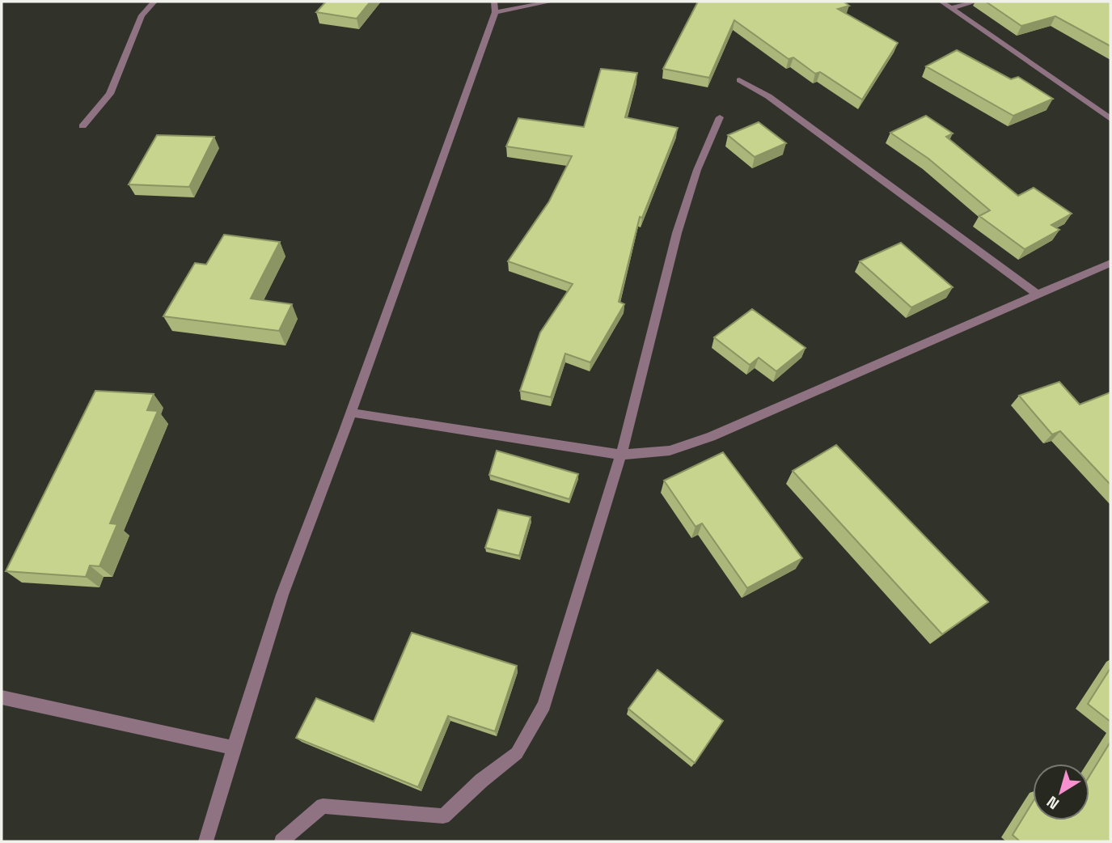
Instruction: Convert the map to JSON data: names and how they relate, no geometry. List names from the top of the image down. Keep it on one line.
{"north":"bottom left"}
